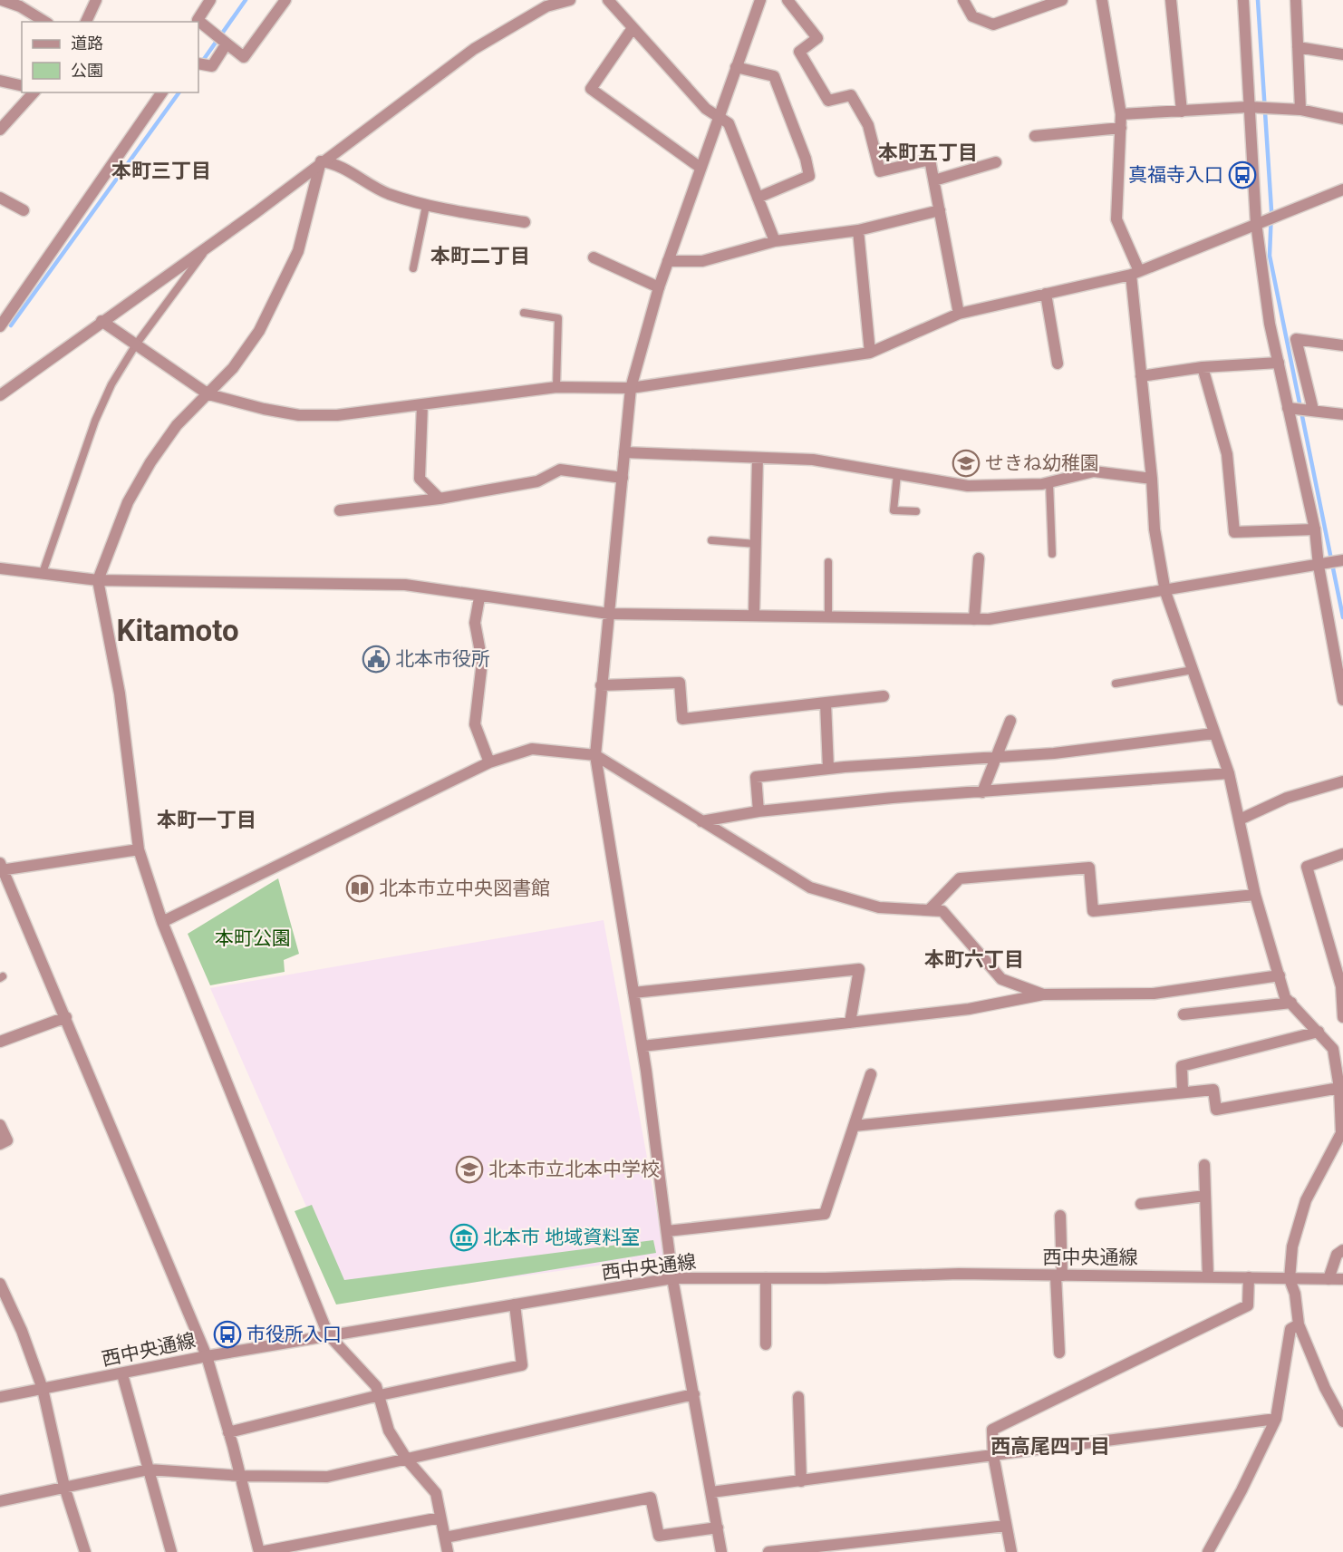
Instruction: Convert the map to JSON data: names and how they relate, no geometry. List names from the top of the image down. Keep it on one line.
{"streets":{"street":["西中央通線"]},"districts":["本町五丁目","本町三丁目","本町二丁目","Kitamoto","本町一丁目","本町六丁目","西高尾四丁目"],"parks":["本町公園"],"places":{"bus stop":["真福寺入口","市役所入口"],"school or university":["せきね幼稚園","北本市立北本中学校"],"public building":["北本市役所"],"library":["北本市立中央図書館"],"museum":["北本市 地域資料室"]},"legend":["道路","公園"]}
